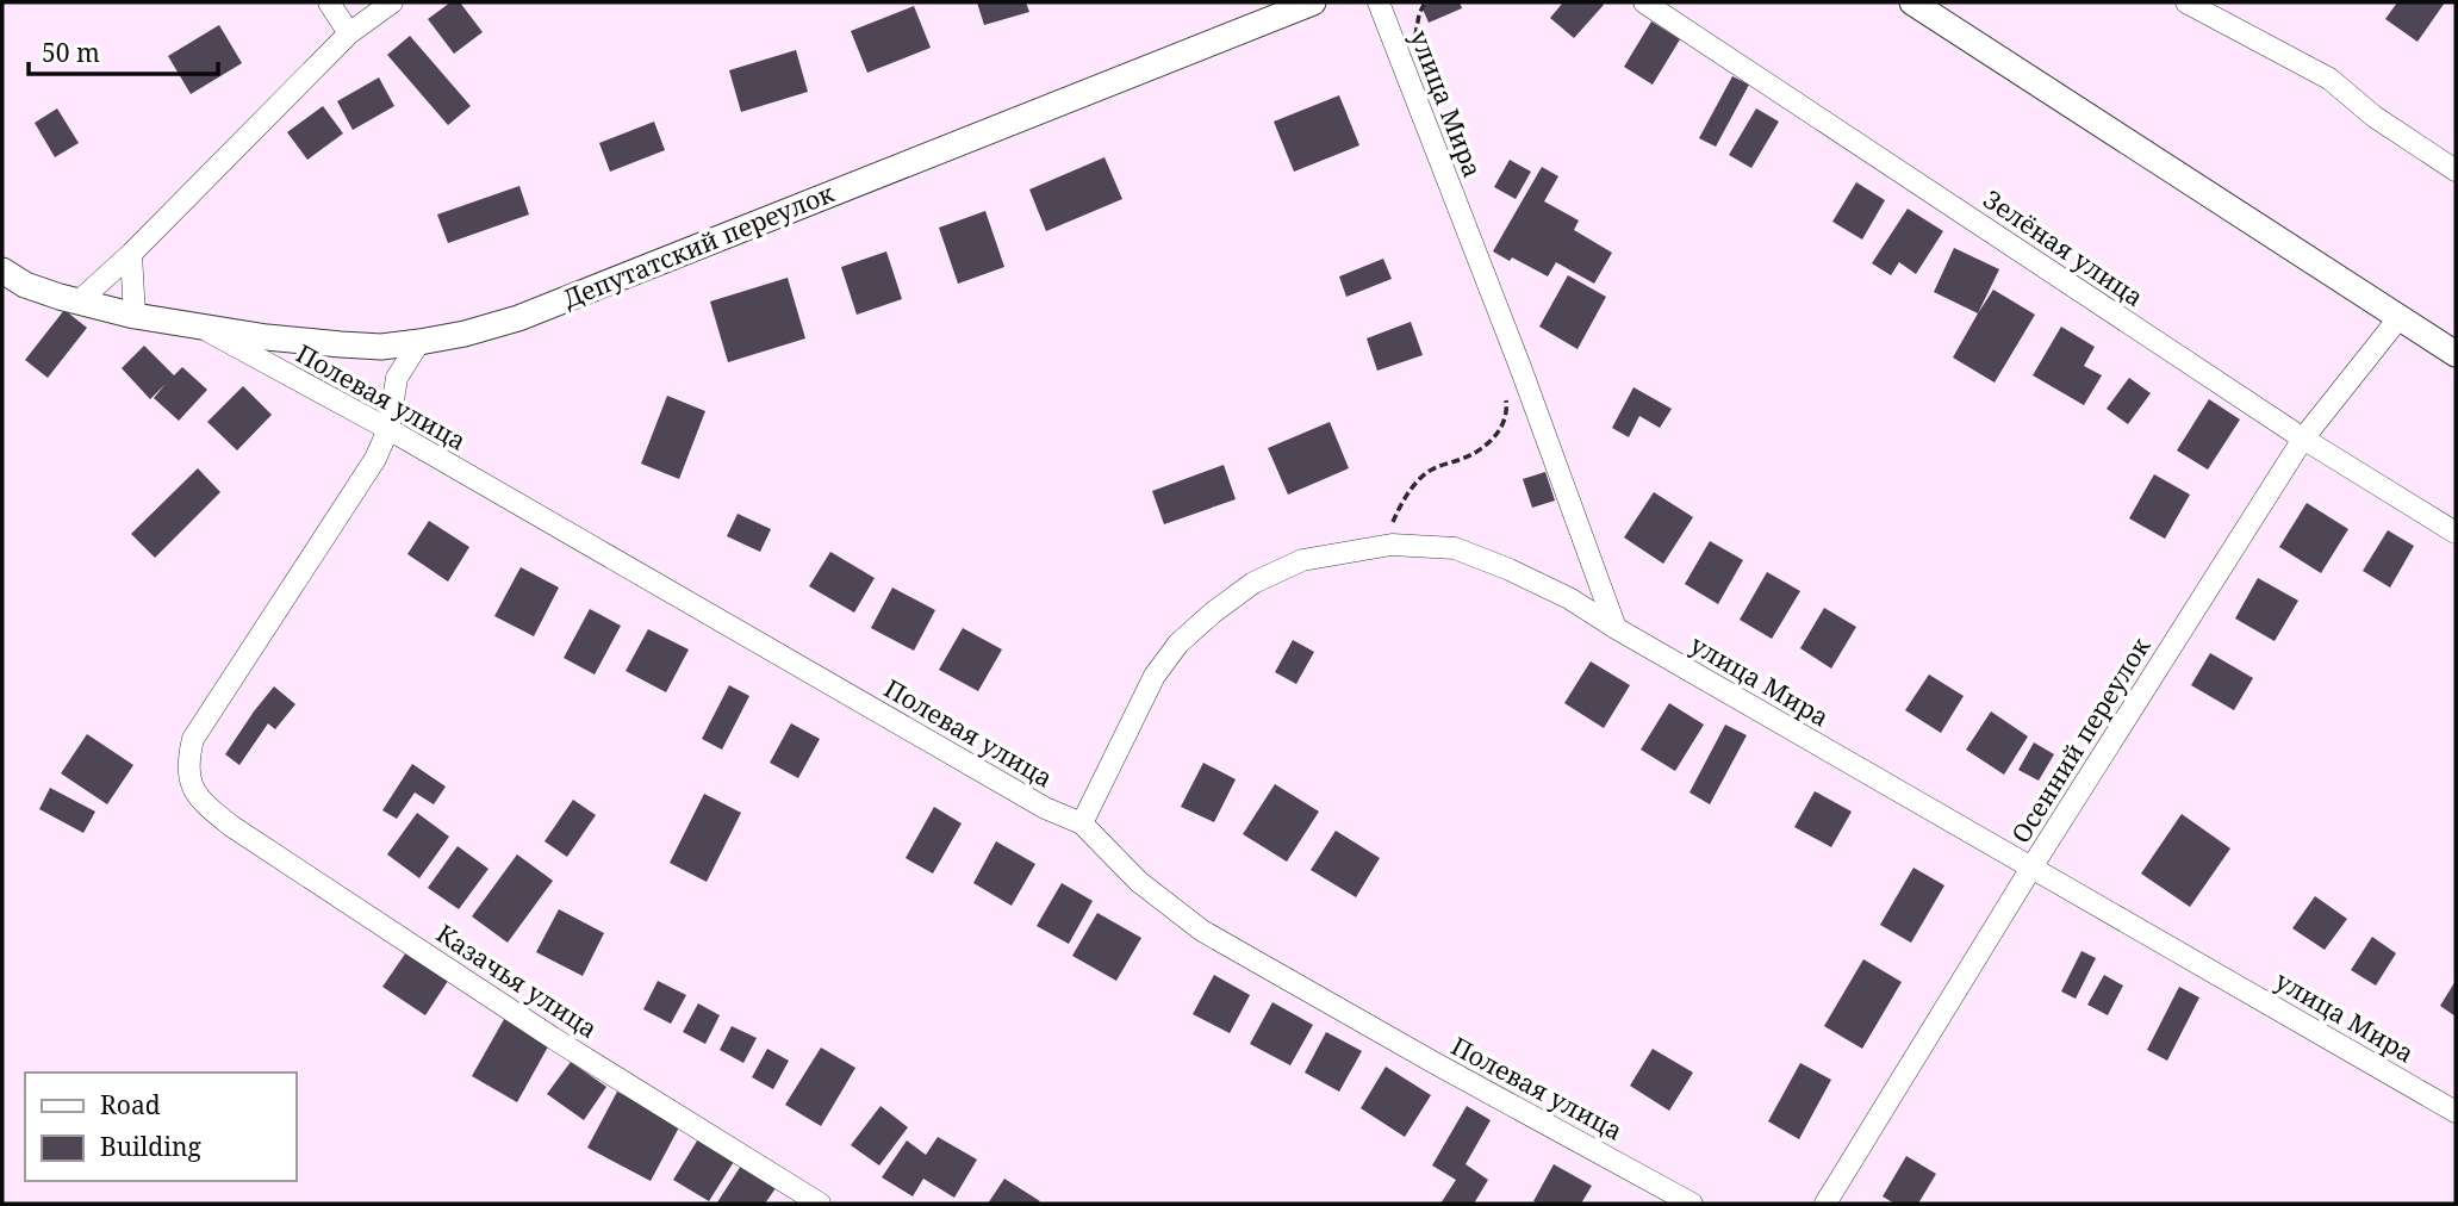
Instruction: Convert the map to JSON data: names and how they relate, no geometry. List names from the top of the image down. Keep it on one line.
{"streets":{"street":["улица Мира","Депутатский переулок","Зелёная улица","Полевая улица","Осенний переулок","Казачья улица"]},"crossings":[["улица Мира","Осенний переулок"],["Депутатский переулок","Полевая улица"],["Зелёная улица","Осенний переулок"],["Полевая улица","Казачья улица"]],"legend":["Road","Building"],"scale_bar":"50 m"}
